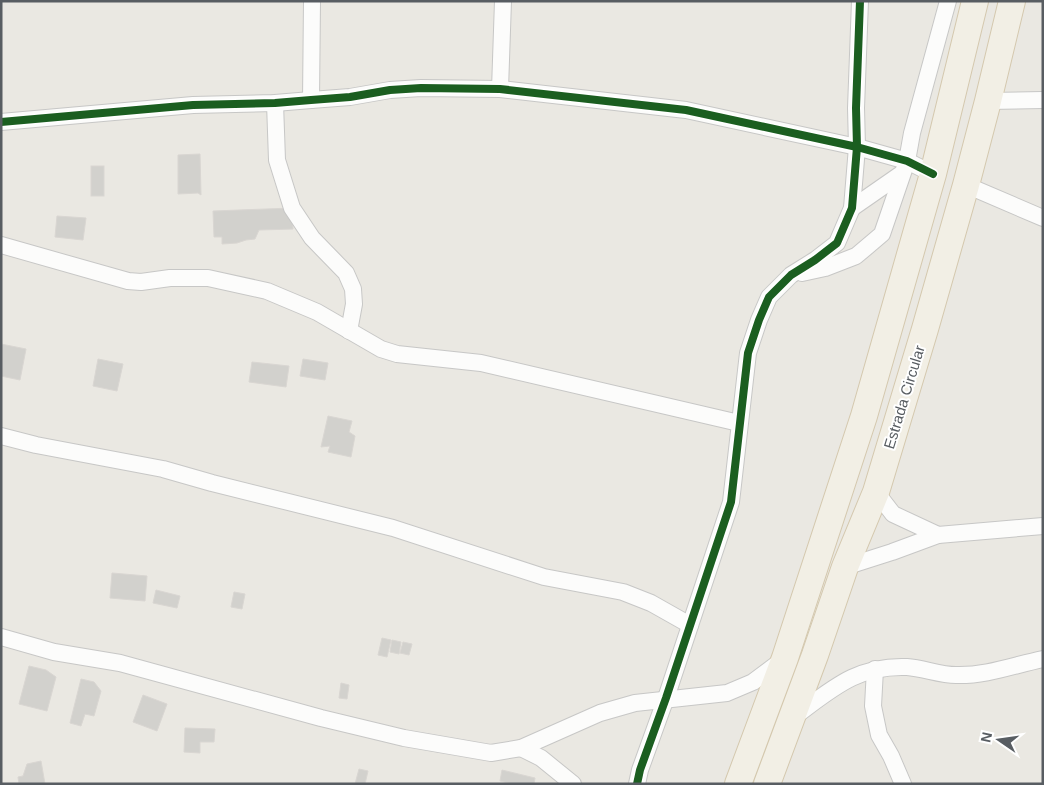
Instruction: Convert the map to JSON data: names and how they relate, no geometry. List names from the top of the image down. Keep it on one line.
{"streets":{"main road":["Estrada Circular"]},"north":"left"}
